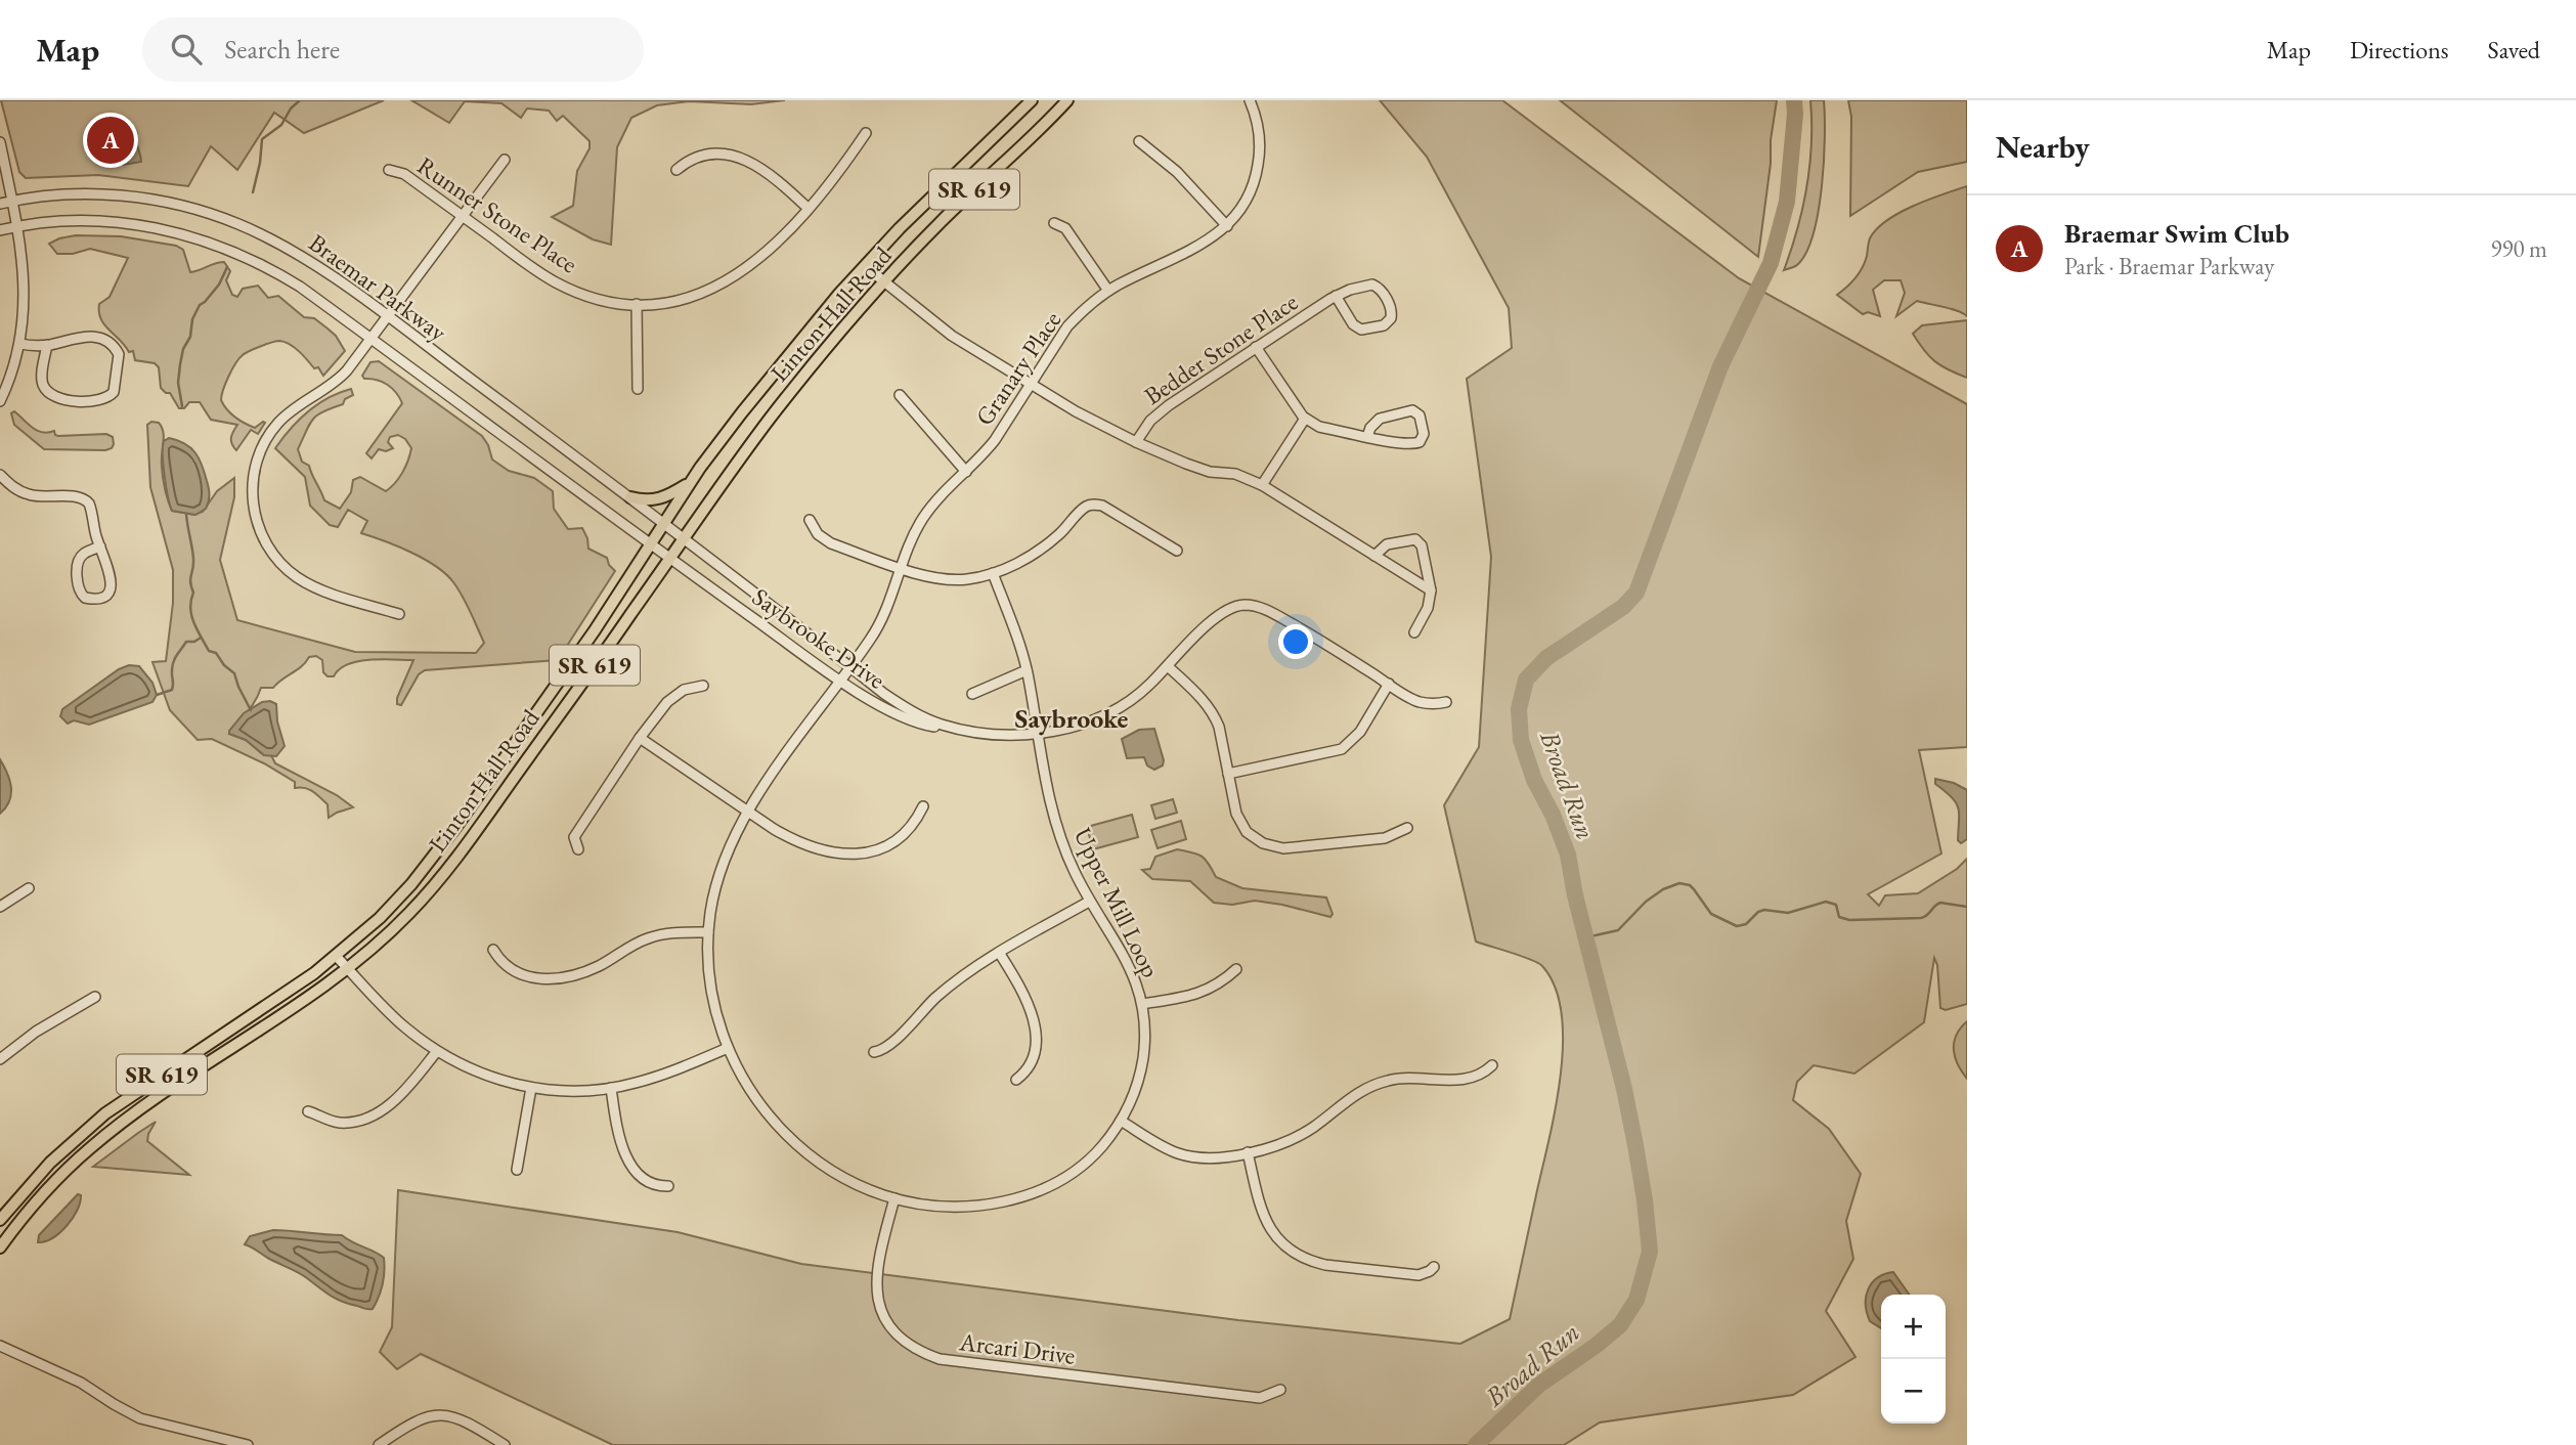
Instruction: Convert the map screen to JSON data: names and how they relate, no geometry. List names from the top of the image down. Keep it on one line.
{"streets":{"main road":["SR 619","Linton Hall Road"],"street":["Runner Stone Place","Braemar Parkway","Bedder Stone Place","Granary Place","Saybrooke Drive","Upper Mill Loop","Arcari Drive"]},"crossings":[["Braemar Parkway","Linton Hall Road"],["Braemar Parkway","Saybrooke Drive"],["Linton Hall Road","Saybrooke Drive"],["Granary Place","Saybrooke Drive"],["Granary Place","Upper Mill Loop"],["Saybrooke Drive","Upper Mill Loop"],["Upper Mill Loop","Arcari Drive"]],"districts":["Saybrooke"],"water":["Broad Run"],"page":{"header":"Map","search":"Search here","nav":["Map","Directions","Saved"],"heading":"Nearby","pins":"A","list":[{"mark":"A","name":"Braemar Swim Club","note":"Park · Braemar Parkway","value":"990 m"}],"map_buttons":["+","−"]}}
